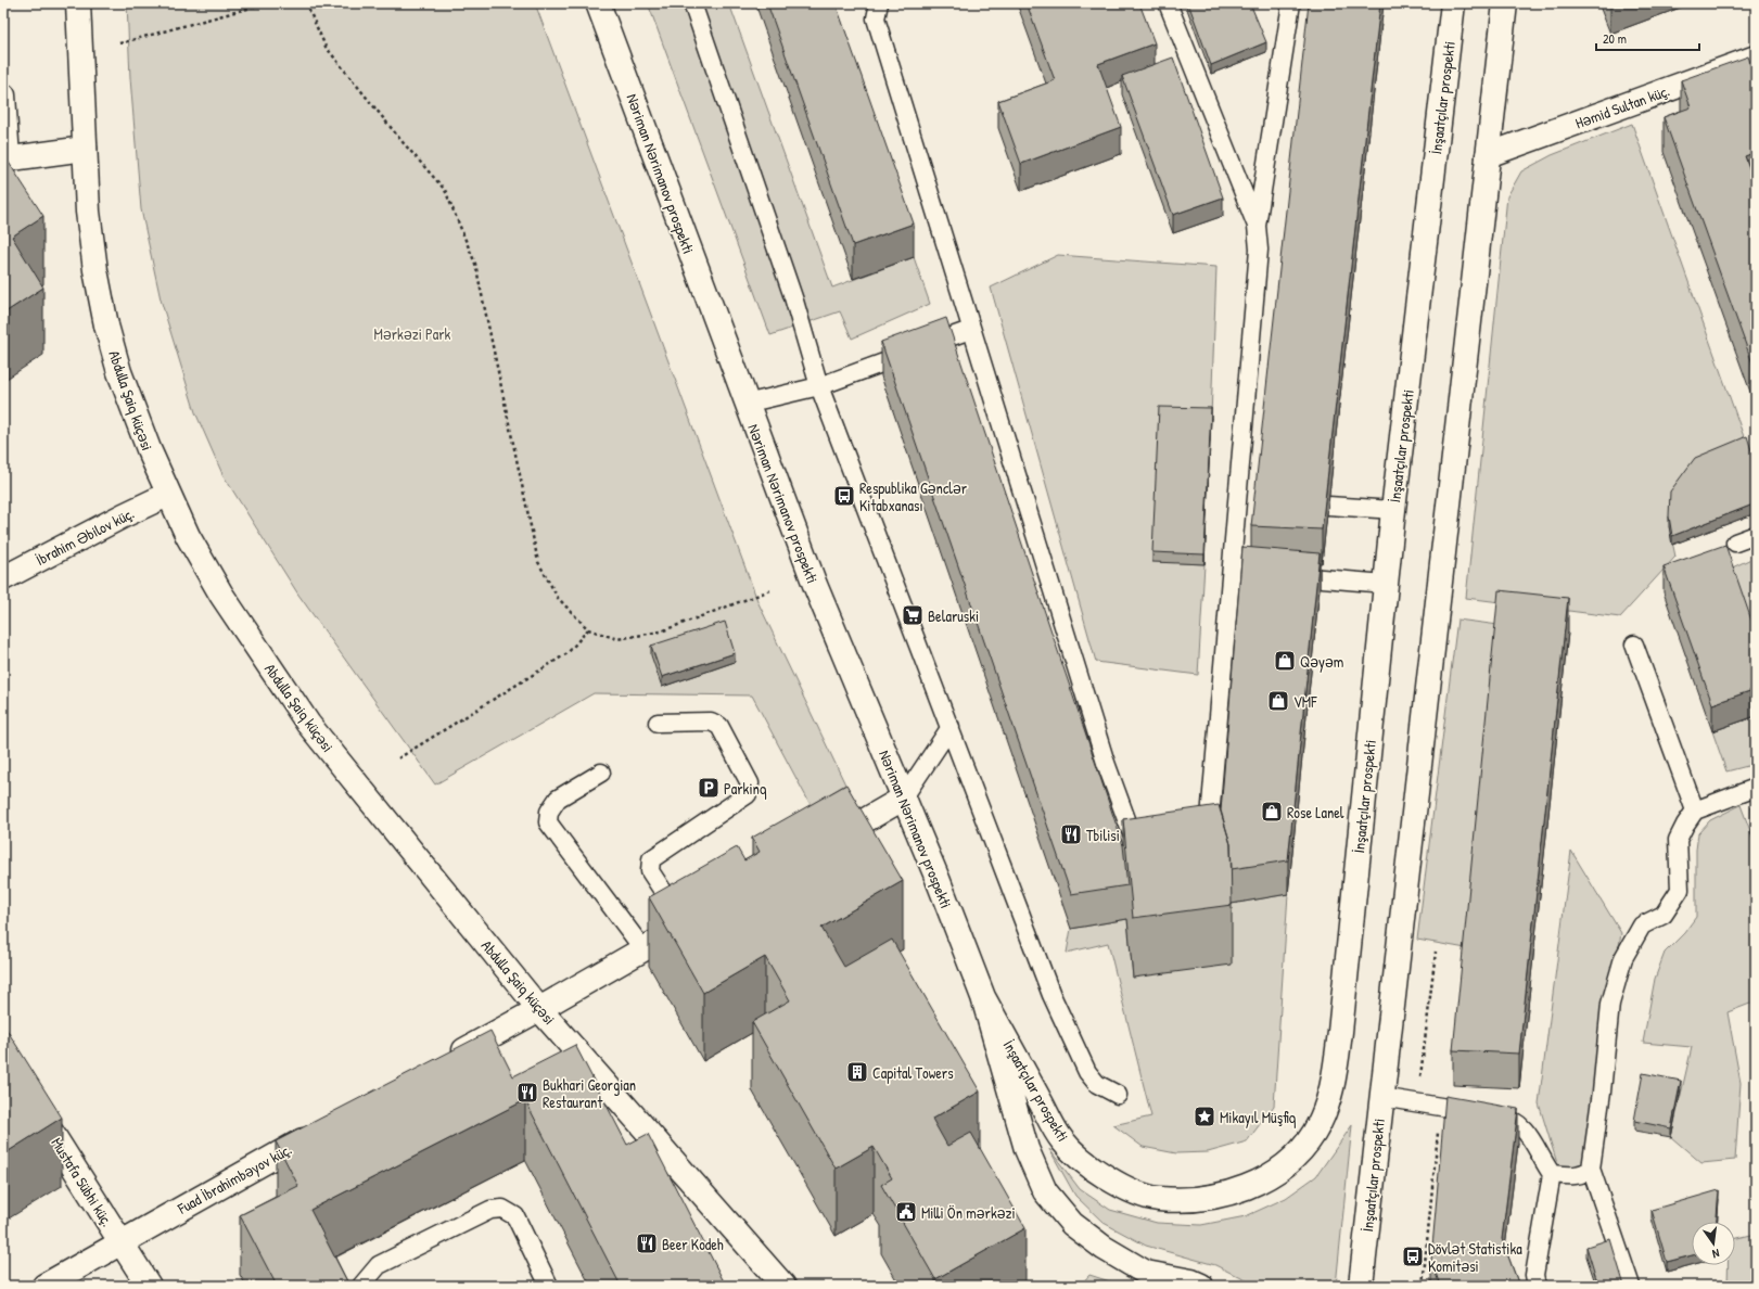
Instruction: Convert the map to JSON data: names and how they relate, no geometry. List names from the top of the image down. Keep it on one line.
{"streets":{"main road":["İnşaatçılar prospekti","Həmid Sultan küç.","Nəriman Nərimanov prospekti","Abdulla Şaiq küçəsi","İbrahim Əbilov küç.","Fuad İbrahimbəyov küç.","Mustafa Sübhi küç."]},"crossings":[["İnşaatçılar prospekti","Həmid Sultan küç."],["İnşaatçılar prospekti","Nəriman Nərimanov prospekti"],["Abdulla Şaiq küçəsi","İbrahim Əbilov küç."],["Fuad İbrahimbəyov küç.","Mustafa Sübhi küç."]],"parks":["Mərkəzi Park"],"places":{"bus stop":["Respublika Gənclər Kitabxanası","Dövlət Statistika Komitəsi"],"supermarket":["Belaruski"],"shop":["Qəyəm","VMF","Rose Lanel"],"parking":["Parkinq"],"restaurant":["Tbilisi","Bukhari Georgian Restaurant","Beer Kodeh"],"building":["Capital Towers"],"place":["Mikayıl Müşfiq"],"public building":["Milli Ön mərkəzi"]},"scale_bar":"20 m","north":"bottom"}
